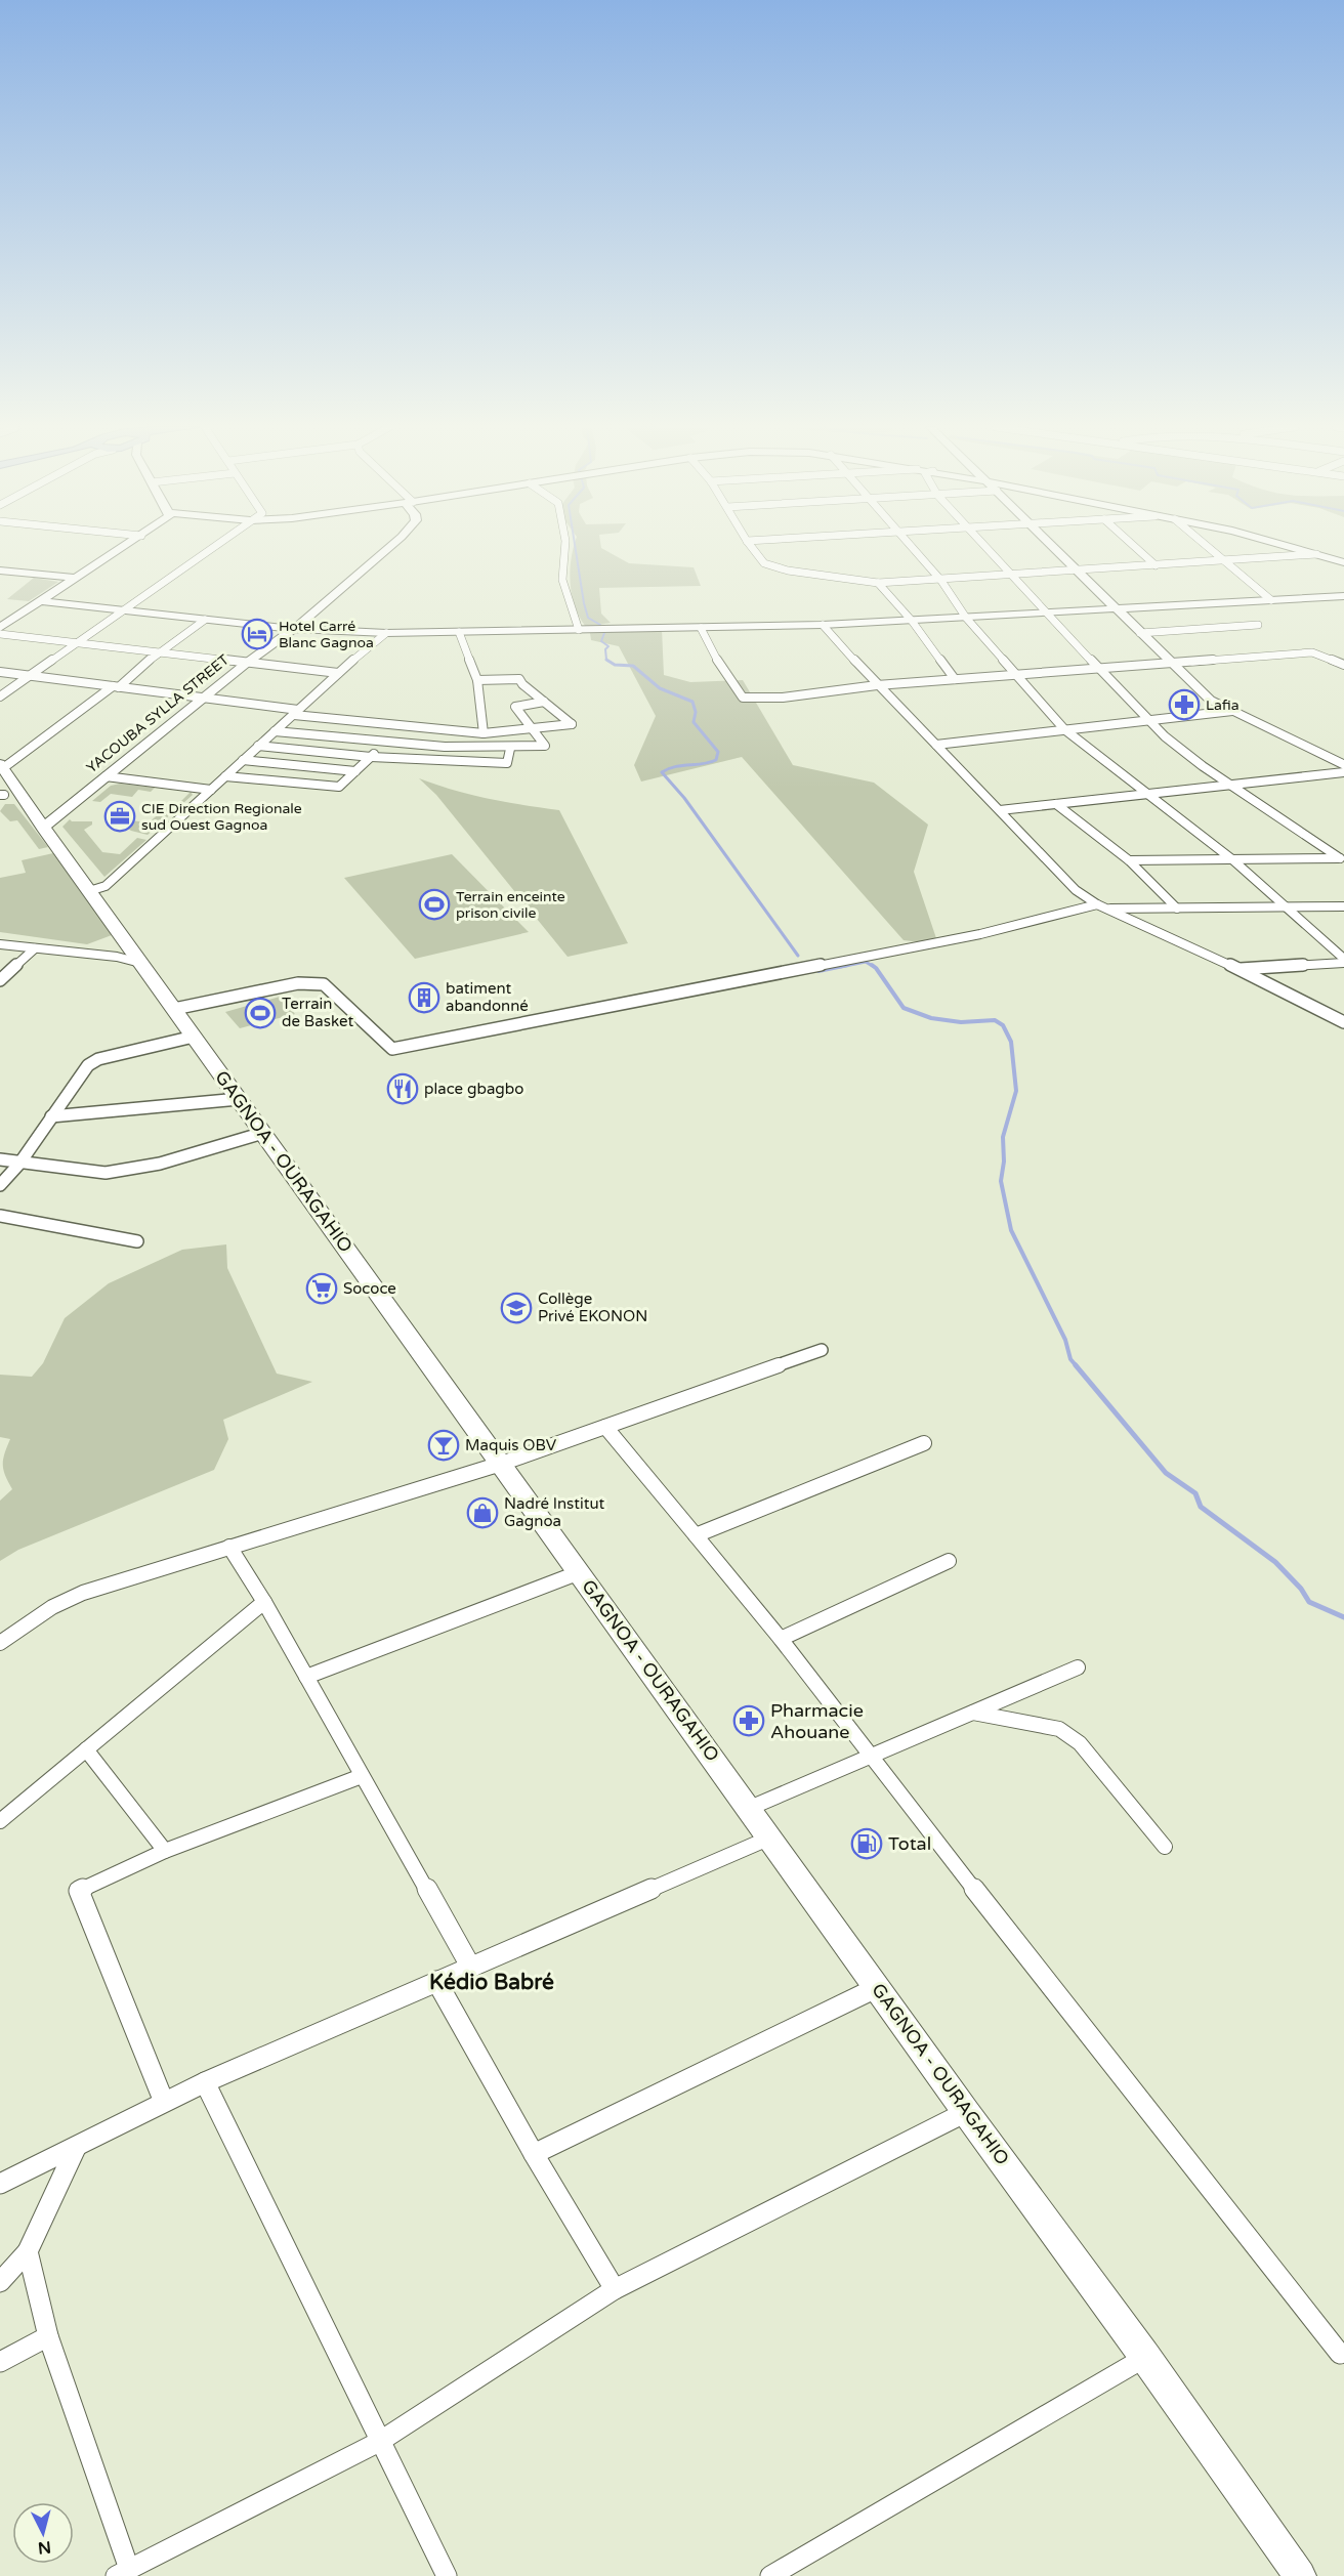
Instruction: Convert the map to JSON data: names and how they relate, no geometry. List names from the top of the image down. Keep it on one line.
{"streets":{"street":["YACOUBA SYLLA STREET","GAGNOA - OURAGAHIO"]},"crossings":[["YACOUBA SYLLA STREET","GAGNOA - OURAGAHIO"]],"districts":["Kédio Babré"],"places":{"hotel":["Hotel Carré Blanc Gagnoa"],"pharmacy":["Lafia","Pharmacie Ahouane"],"office":["CIE Direction Regionale sud Ouest Gagnoa"],"sports":["Terrain enceinte prison civile","Terrain de Basket"],"building":["batiment abandonné"],"restaurant":["place gbagbo"],"supermarket":["Sococe"],"school or university":["Collège Privé EKONON"],"bar":["Maquis OBV"],"shop":["Nadré Institut Gagnoa"],"fuel station":["Total"]},"north":"bottom"}
